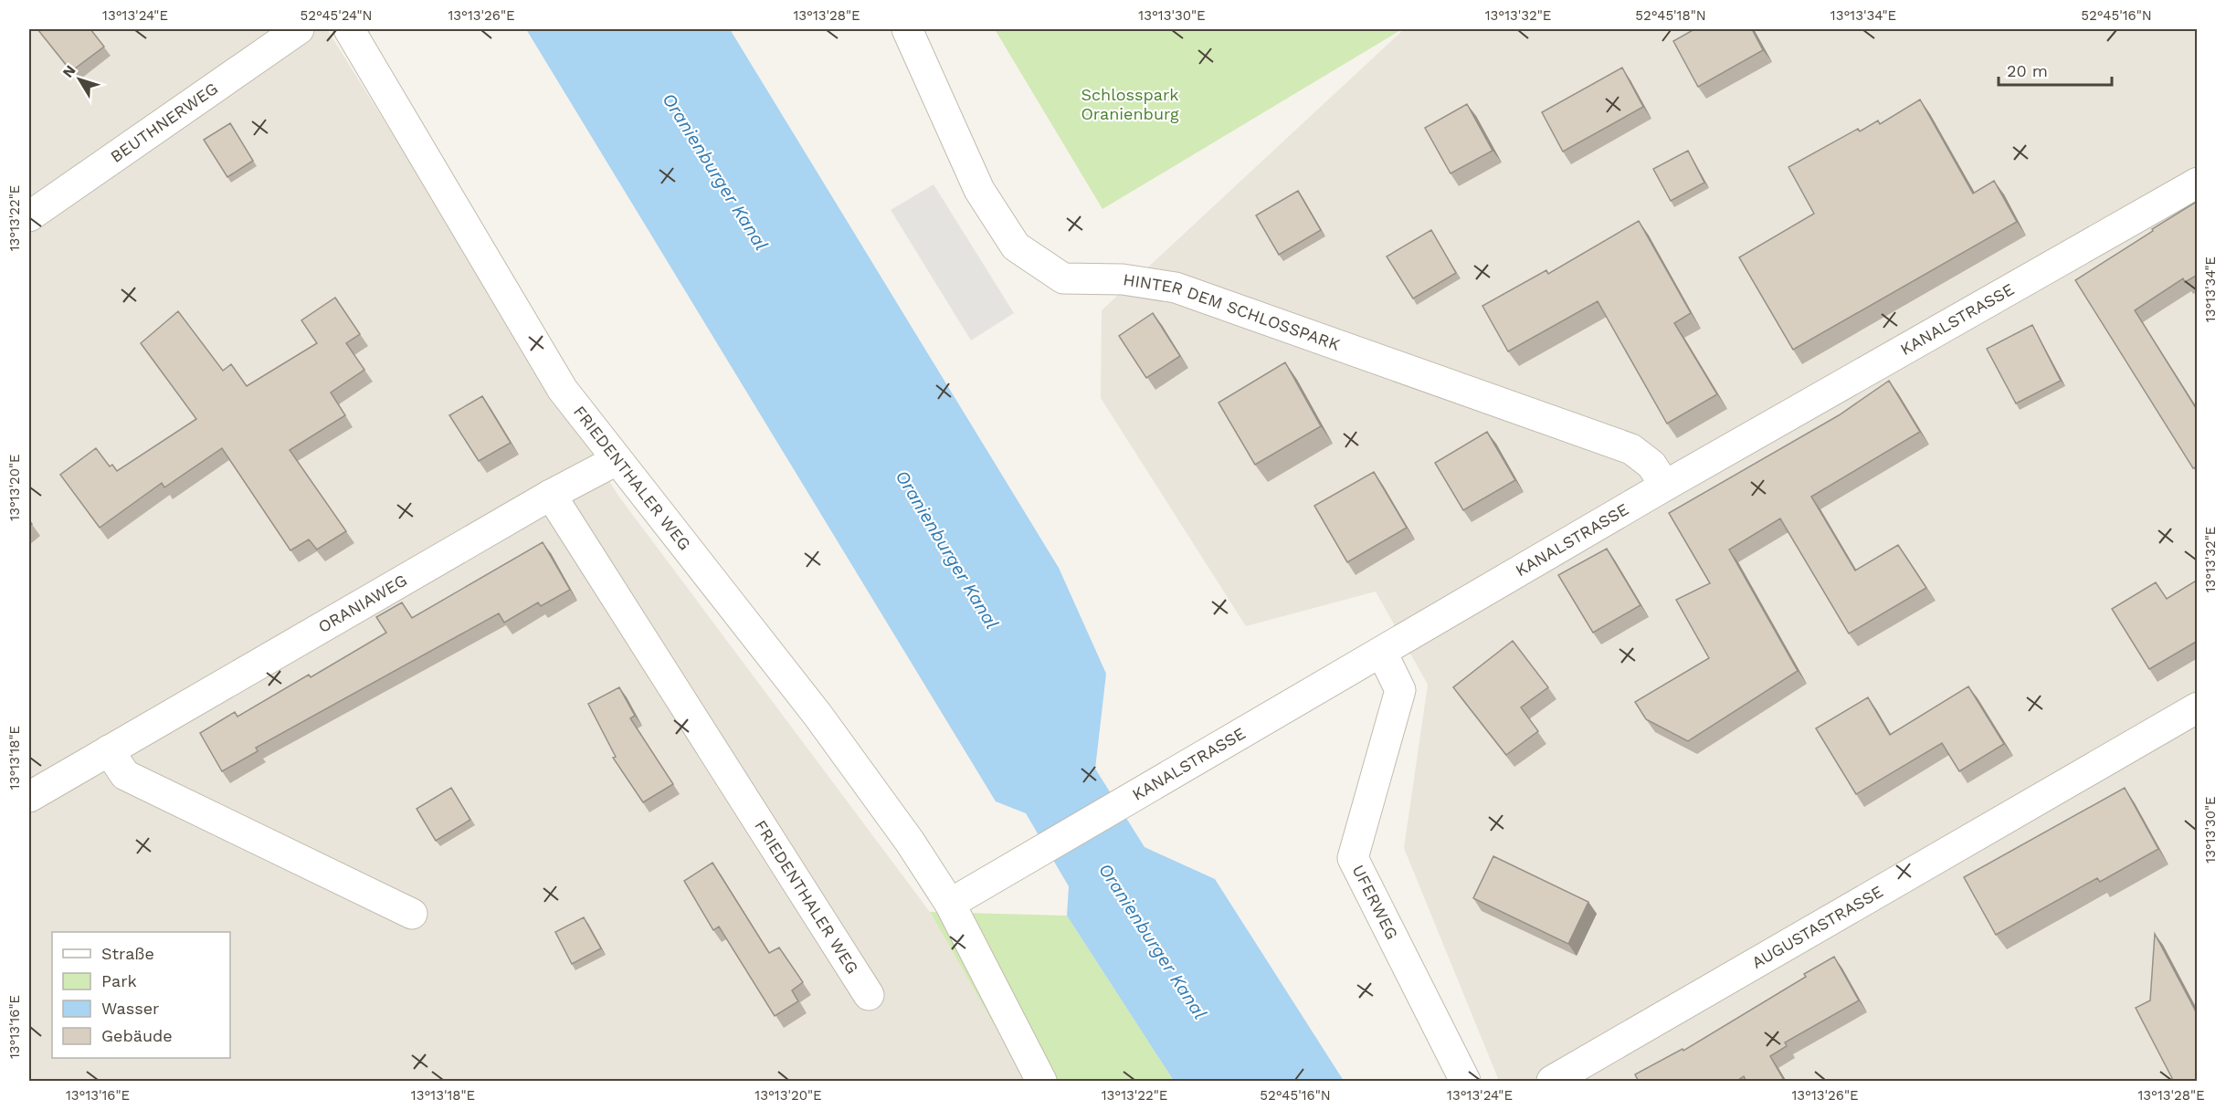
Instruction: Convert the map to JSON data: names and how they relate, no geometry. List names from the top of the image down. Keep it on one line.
{"streets":{"street":["BEUTHNERWEG","HINTER DEM SCHLOSSPARK","KANALSTRASSE","FRIEDENTHALER WEG","ORANIAWEG","UFERWEG","AUGUSTASTRASSE"]},"crossings":[["HINTER DEM SCHLOSSPARK","KANALSTRASSE"],["KANALSTRASSE","FRIEDENTHALER WEG"],["KANALSTRASSE","UFERWEG"],["FRIEDENTHALER WEG","ORANIAWEG"]],"water":["Oranienburger Kanal"],"parks":["Schlosspark Oranienburg"],"legend":["Straße","Park","Wasser","Gebäude"],"scale_bar":"20 m","north":"top left","coordinates":["13°13'24\"E","52°45'24\"N","13°13'26\"E","13°13'28\"E","13°13'30\"E","13°13'32\"E","52°45'18\"N","13°13'34\"E","52°45'16\"N","13°13'22\"E","13°13'20\"E","13°13'18\"E","13°13'16\"E"]}
